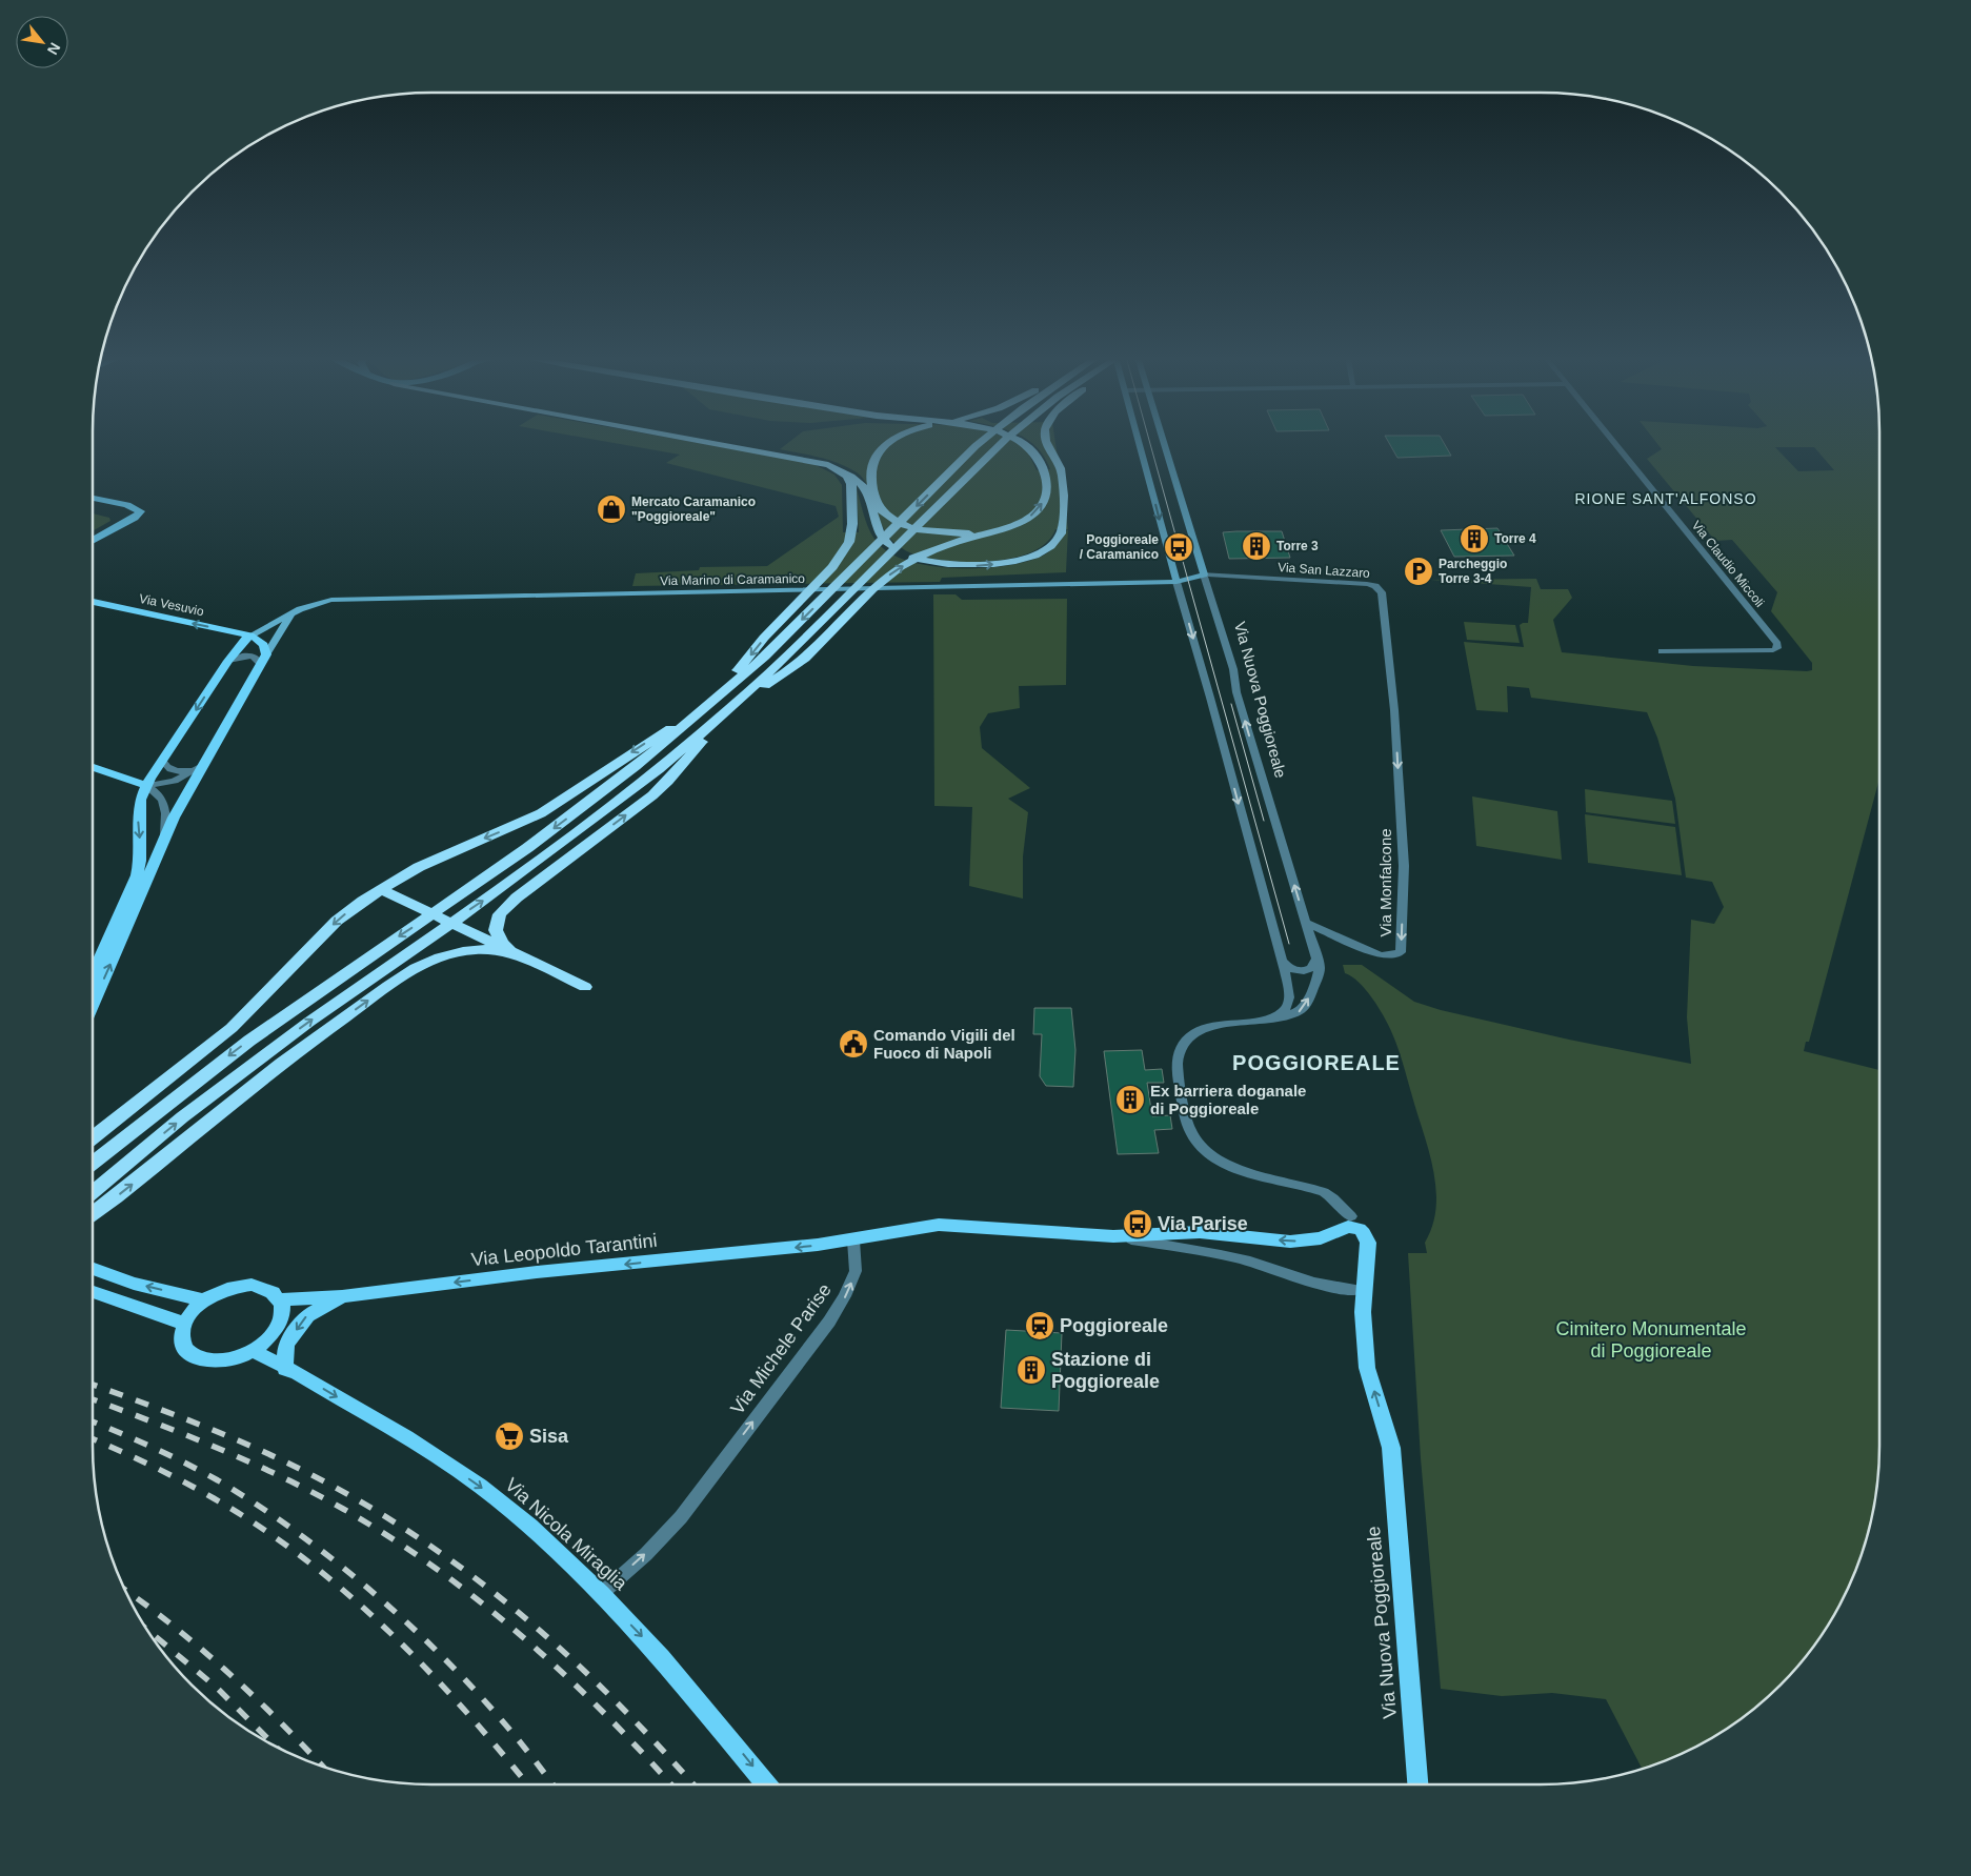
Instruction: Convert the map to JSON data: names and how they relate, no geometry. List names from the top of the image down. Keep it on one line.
{"streets":{"main road":["Via San Lazzaro","Via Marino di Caramanico","Via Vesuvio","Via Nuova Poggioreale","Via Leopoldo Tarantini","Via Nicola Miraglia"],"street":["Via Claudio Miccoli","Via Monfalcone","Via Michele Parise"]},"crossings":[["Via San Lazzaro","Via Marino di Caramanico"],["Via San Lazzaro","Via Nuova Poggioreale"],["Via San Lazzaro","Via Monfalcone"],["Via Marino di Caramanico","Via Vesuvio"],["Via Marino di Caramanico","Via Nuova Poggioreale"],["Via Nuova Poggioreale","Via Monfalcone"],["Via Leopoldo Tarantini","Via Michele Parise"],["Via Leopoldo Tarantini","Via Nicola Miraglia"],["Via Michele Parise","Via Nicola Miraglia"]],"one_way":["Via Vesuvio","Via Leopoldo Tarantini","Via Michele Parise","Via Nicola Miraglia"],"districts":["RIONE SANT'ALFONSO","POGGIOREALE"],"parks":["Cimitero Monumentale di Poggioreale"],"places":{"shop":["Mercato Caramanico \"Poggioreale\""],"building":["Torre 4","Torre 3","Ex barriera doganale di Poggioreale","Stazione di Poggioreale"],"bus stop":["Poggioreale / Caramanico","Via Parise"],"parking":["Parcheggio Torre 3-4"],"public building":["Comando Vigili del Fuoco di Napoli"],"station":["Poggioreale"],"supermarket":["Sisa"]},"north":"bottom right"}
